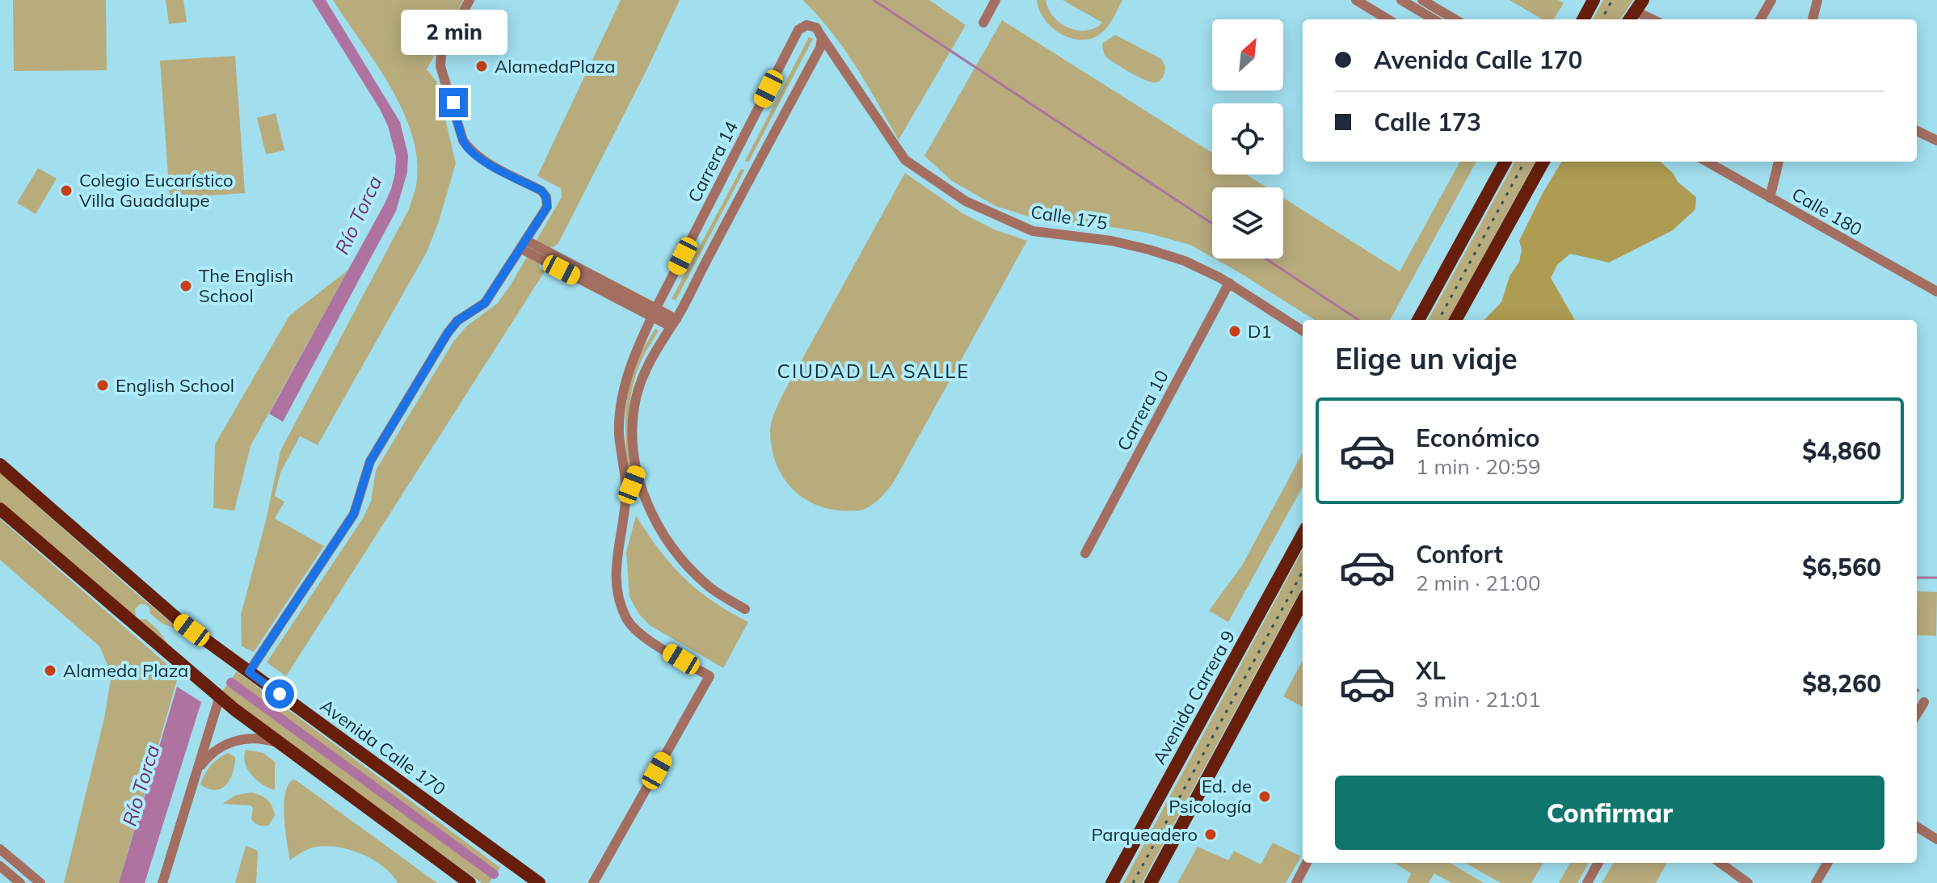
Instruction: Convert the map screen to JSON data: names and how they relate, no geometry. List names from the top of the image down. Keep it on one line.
{"streets":{"main road":["Avenida Carrera 9","Avenida Calle 170"],"street":["Carrera 14","Calle 180","Calle 175","Carrera 10"]},"crossings":[["Carrera 14","Calle 175"],["Calle 175","Carrera 10"]],"districts":["CIUDAD LA SALLE"],"water":["Río Torca"],"places":["AlamedaPlaza","Colegio Eucarístico Villa Guadalupe","The English School","D1","English School","Alameda Plaza","Ed. de Psicología","Parqueadero"],"north":"top right","page":{"bubble":"2 min","banner":["Avenida Calle 170","Calle 173"],"heading":"Elige un viaje","list":[{"name":"Económico","note":"1 min · 20:59","value":"$4,860"},{"name":"Confort","note":"2 min · 21:00","value":"$6,560"},{"name":"XL","note":"3 min · 21:01","value":"$8,260"}],"buttons":"Confirmar"}}
